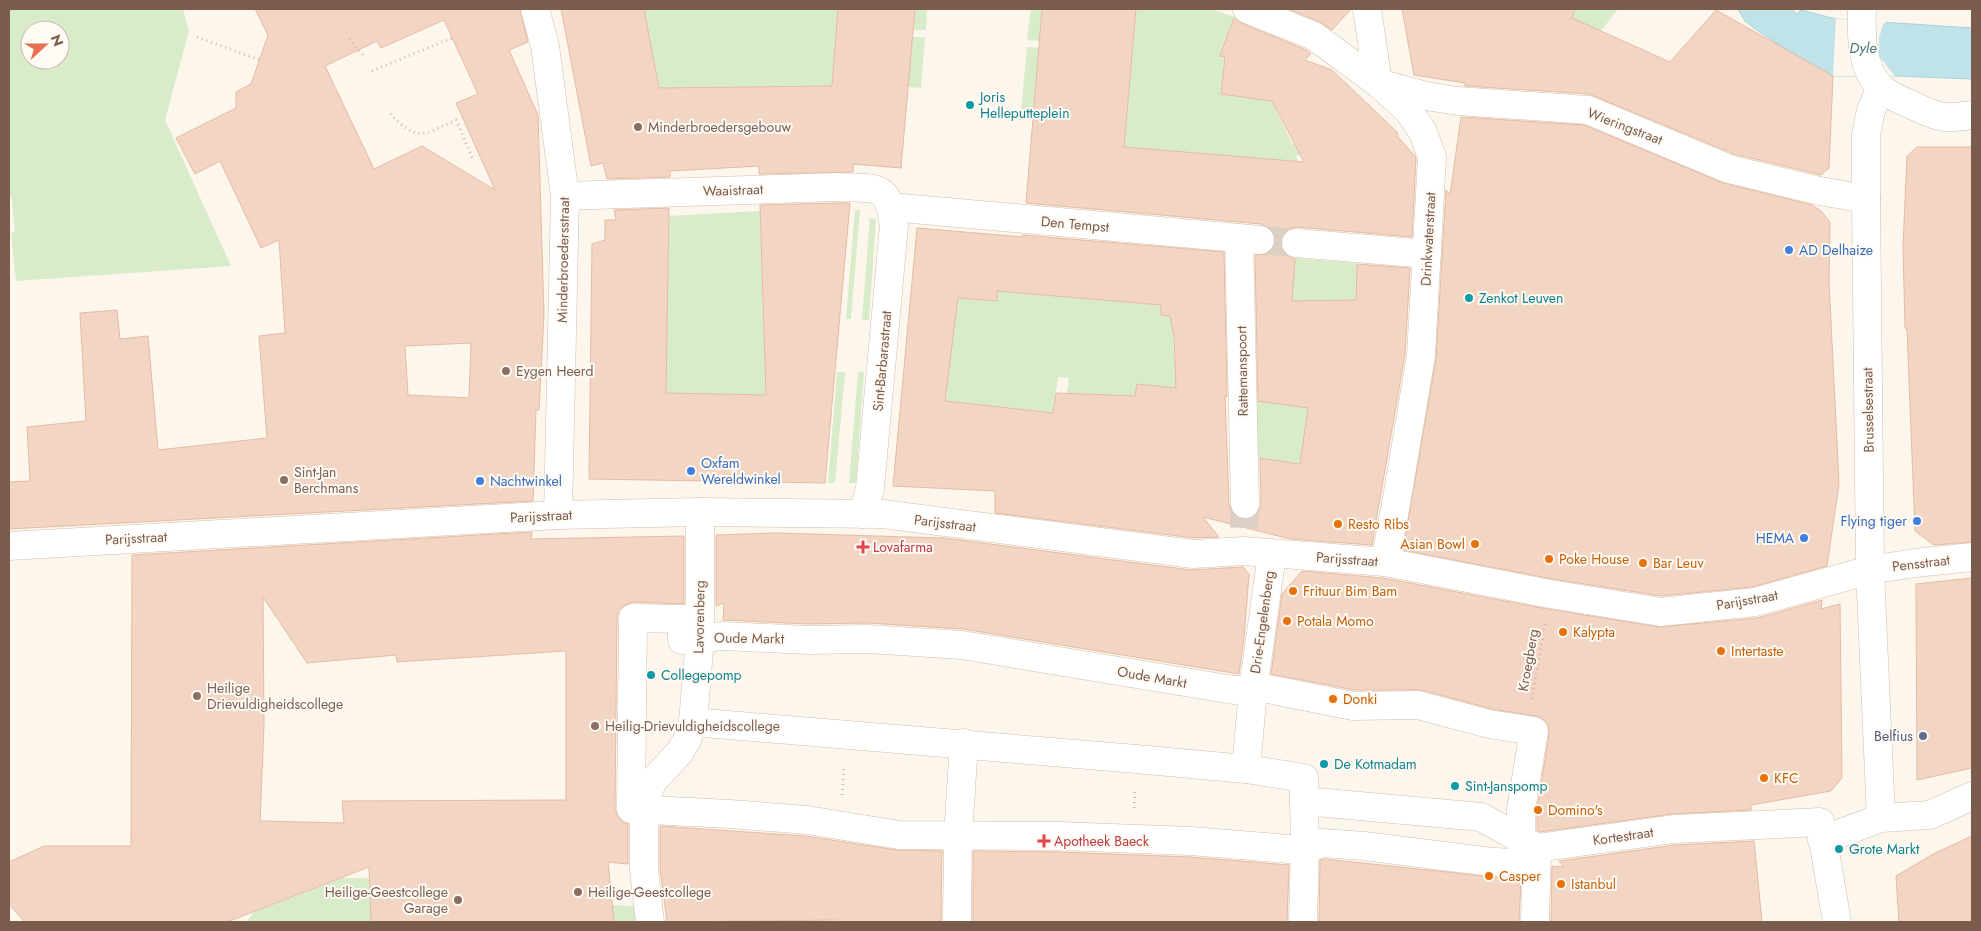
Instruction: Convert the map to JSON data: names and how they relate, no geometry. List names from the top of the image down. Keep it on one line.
{"streets":{"street":["Wieringstraat","Waaistraat","Den Tempst","Drinkwaterstraat","Minderbroedersstraat","Sint-Barbarastraat","Rattemanspoort","Brusselsestraat","Parijsstraat","Pensstraat","Lavorenberg","Drie-Engelenberg","Oude Markt","Kortestraat"],"path":["Kroegberg"]},"crossings":[["Wieringstraat","Drinkwaterstraat"],["Wieringstraat","Brusselsestraat"],["Waaistraat","Den Tempst"],["Waaistraat","Minderbroedersstraat"],["Waaistraat","Sint-Barbarastraat"],["Den Tempst","Sint-Barbarastraat"],["Den Tempst","Rattemanspoort"],["Drinkwaterstraat","Parijsstraat"],["Minderbroedersstraat","Parijsstraat"],["Sint-Barbarastraat","Parijsstraat"],["Rattemanspoort","Parijsstraat"],["Brusselsestraat","Parijsstraat"],["Brusselsestraat","Pensstraat"],["Parijsstraat","Pensstraat"],["Parijsstraat","Lavorenberg"],["Parijsstraat","Drie-Engelenberg"],["Parijsstraat","Kroegberg"],["Lavorenberg","Oude Markt"],["Drie-Engelenberg","Oude Markt"],["Oude Markt","Kroegberg"]],"water":["Dyle"],"places":{"other":["Joris Helleputteplein","Minderbroedersgebouw","AD Delhaize","Zenkot Leuven","Eygen Heerd","Oxfam Wereldwinkel","Sint-Jan Berchmans","Nachtwinkel","Flying tiger","Resto Ribs","HEMA","Asian Bowl","Poke House","Bar Leuv","Frituur Bim Bam","Potala Momo","Kalypta","Intertaste","Collegepomp","Heilige Drievuldigheidscollege","Donki","Heilig-Drievuldigheidscollege","Belfius","De Kotmadam","KFC","Sint-Janspomp","Domino's","Grote Markt","Casper","Istanbul","Heilige-Geestcollege","Heilige-Geestcollege Garage"],"health":["Lovafarma","Apotheek Baeck"]},"north":"right"}
